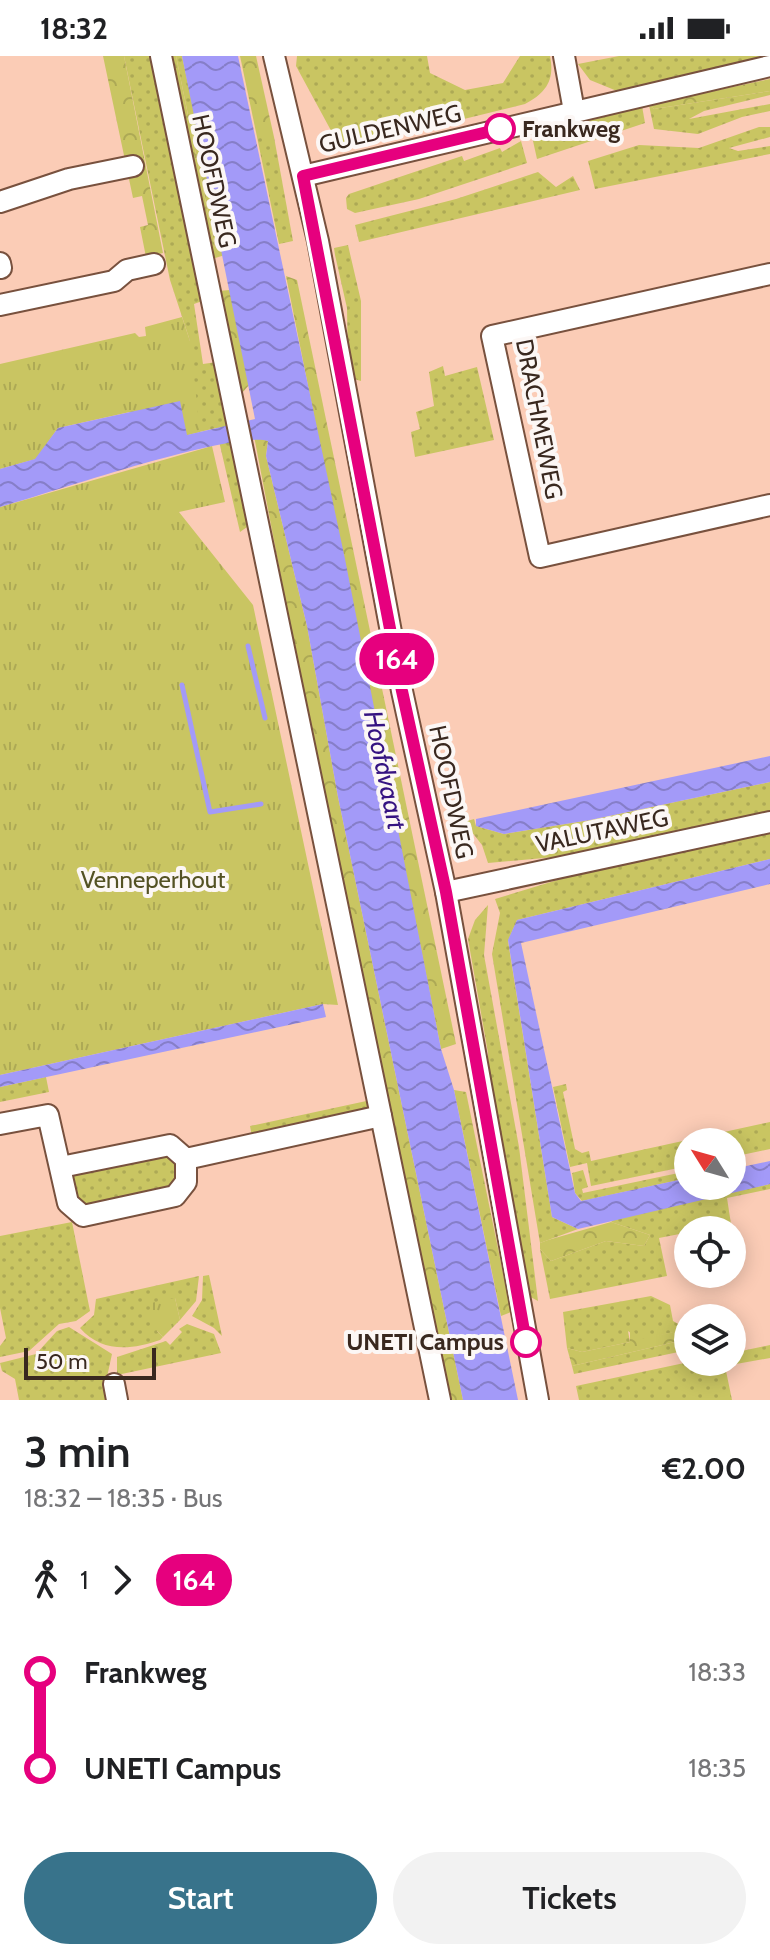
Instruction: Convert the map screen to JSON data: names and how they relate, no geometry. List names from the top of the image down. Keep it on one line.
{"streets":{"street":["GULDENWEG","HOOFDWEG","DRACHMEWEG","VALUTAWEG"]},"crossings":[["GULDENWEG","HOOFDWEG"],["HOOFDWEG","VALUTAWEG"]],"water":["Hoofdvaart"],"parks":["Venneperhout"],"places":["Frankweg","UNETI Campus"],"lines":["bus line 164"],"scale_bar":"50 m","north":"top left","page":{"status":"18:32","on_map":"164","scale":"50 m","heading":["3 min","18:32 – 18:35 · Bus","€2.00"],"legs":["1","164"],"list":[{"name":"Frankweg","value":"18:33"},{"name":"UNETI Campus","value":"18:35"}],"buttons":["Start","Tickets"]}}
